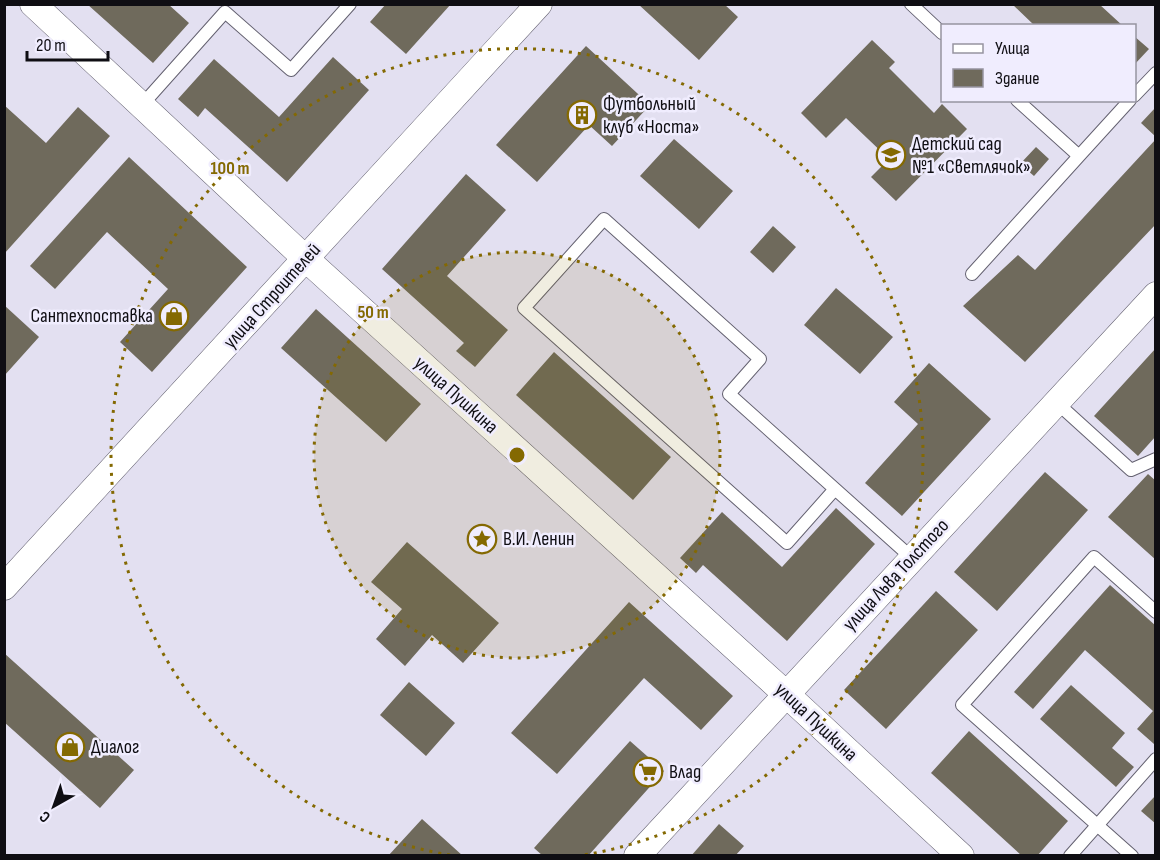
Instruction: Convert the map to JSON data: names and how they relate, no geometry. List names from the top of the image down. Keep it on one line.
{"streets":{"street":["улица Строителей","улица Пушкина","улица Льва Толстого"]},"crossings":[["улица Строителей","улица Пушкина"],["улица Пушкина","улица Льва Толстого"]],"places":{"building":["Футбольный клуб «Носта»"],"school or university":["Детский сад №1 «Светлячок»"],"shop":["Сантехпоставка","Диалог"],"place":["В.И. Ленин"],"supermarket":["Влад"]},"legend":["Улица","Здание"],"scale_bar":"20 m","north":"bottom left","rings":["100 m","50 m"]}
